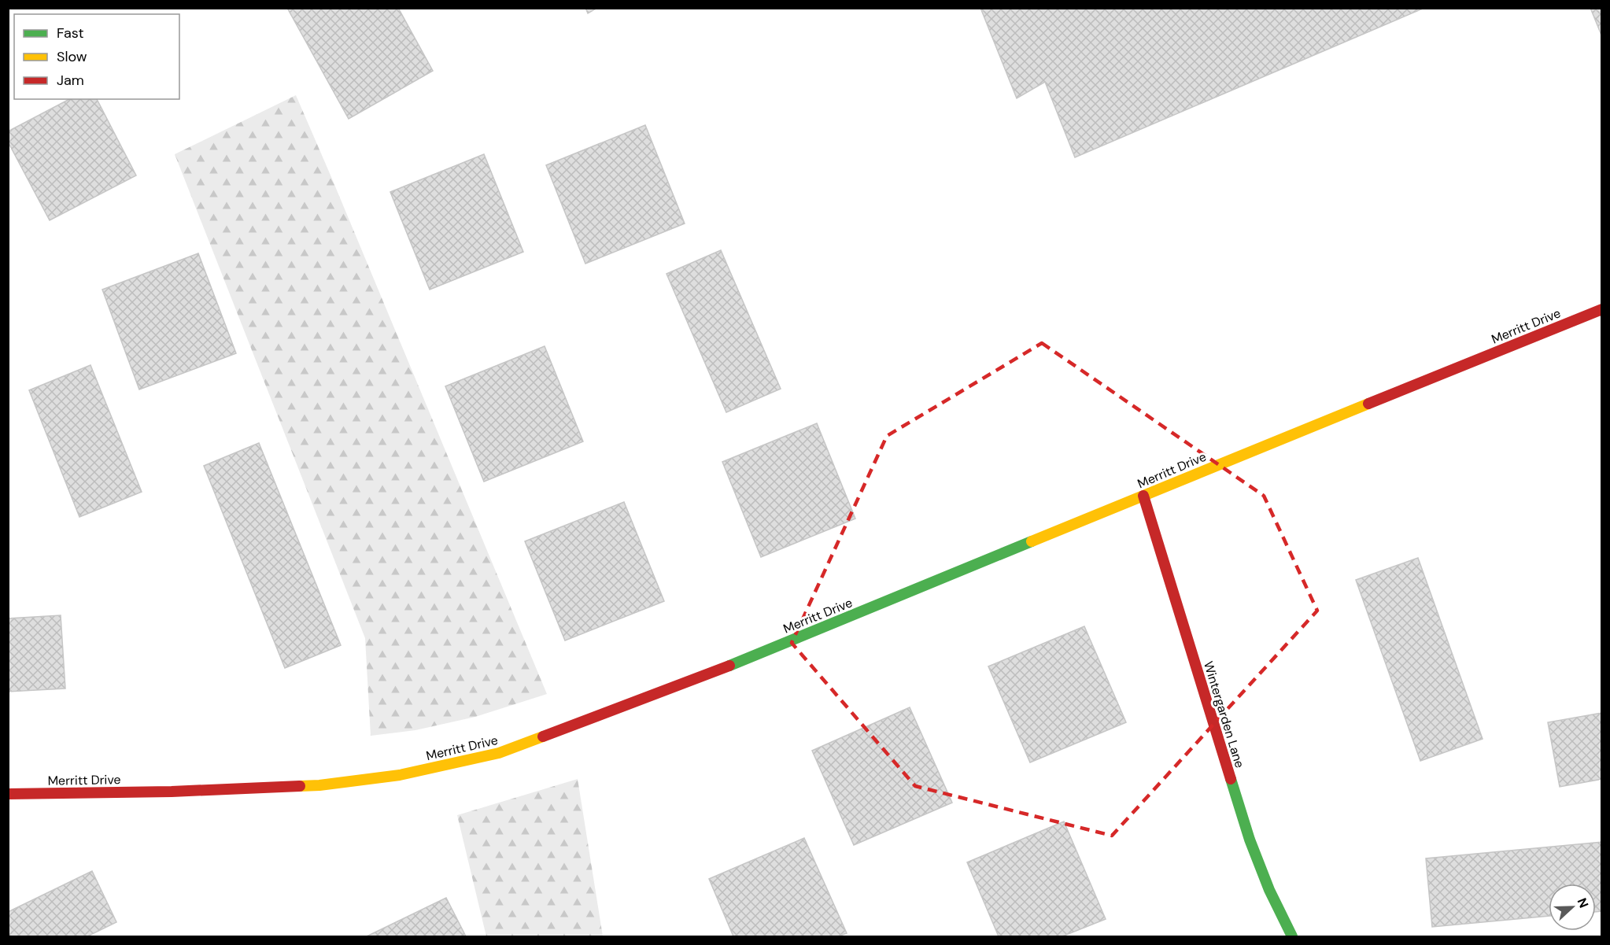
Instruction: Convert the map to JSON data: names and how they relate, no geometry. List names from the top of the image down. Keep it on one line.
{"streets":{"street":["Merritt Drive","Wintergarden Lane"]},"crossings":[["Merritt Drive","Wintergarden Lane"]],"legend":["Fast","Slow","Jam"],"north":"right"}
